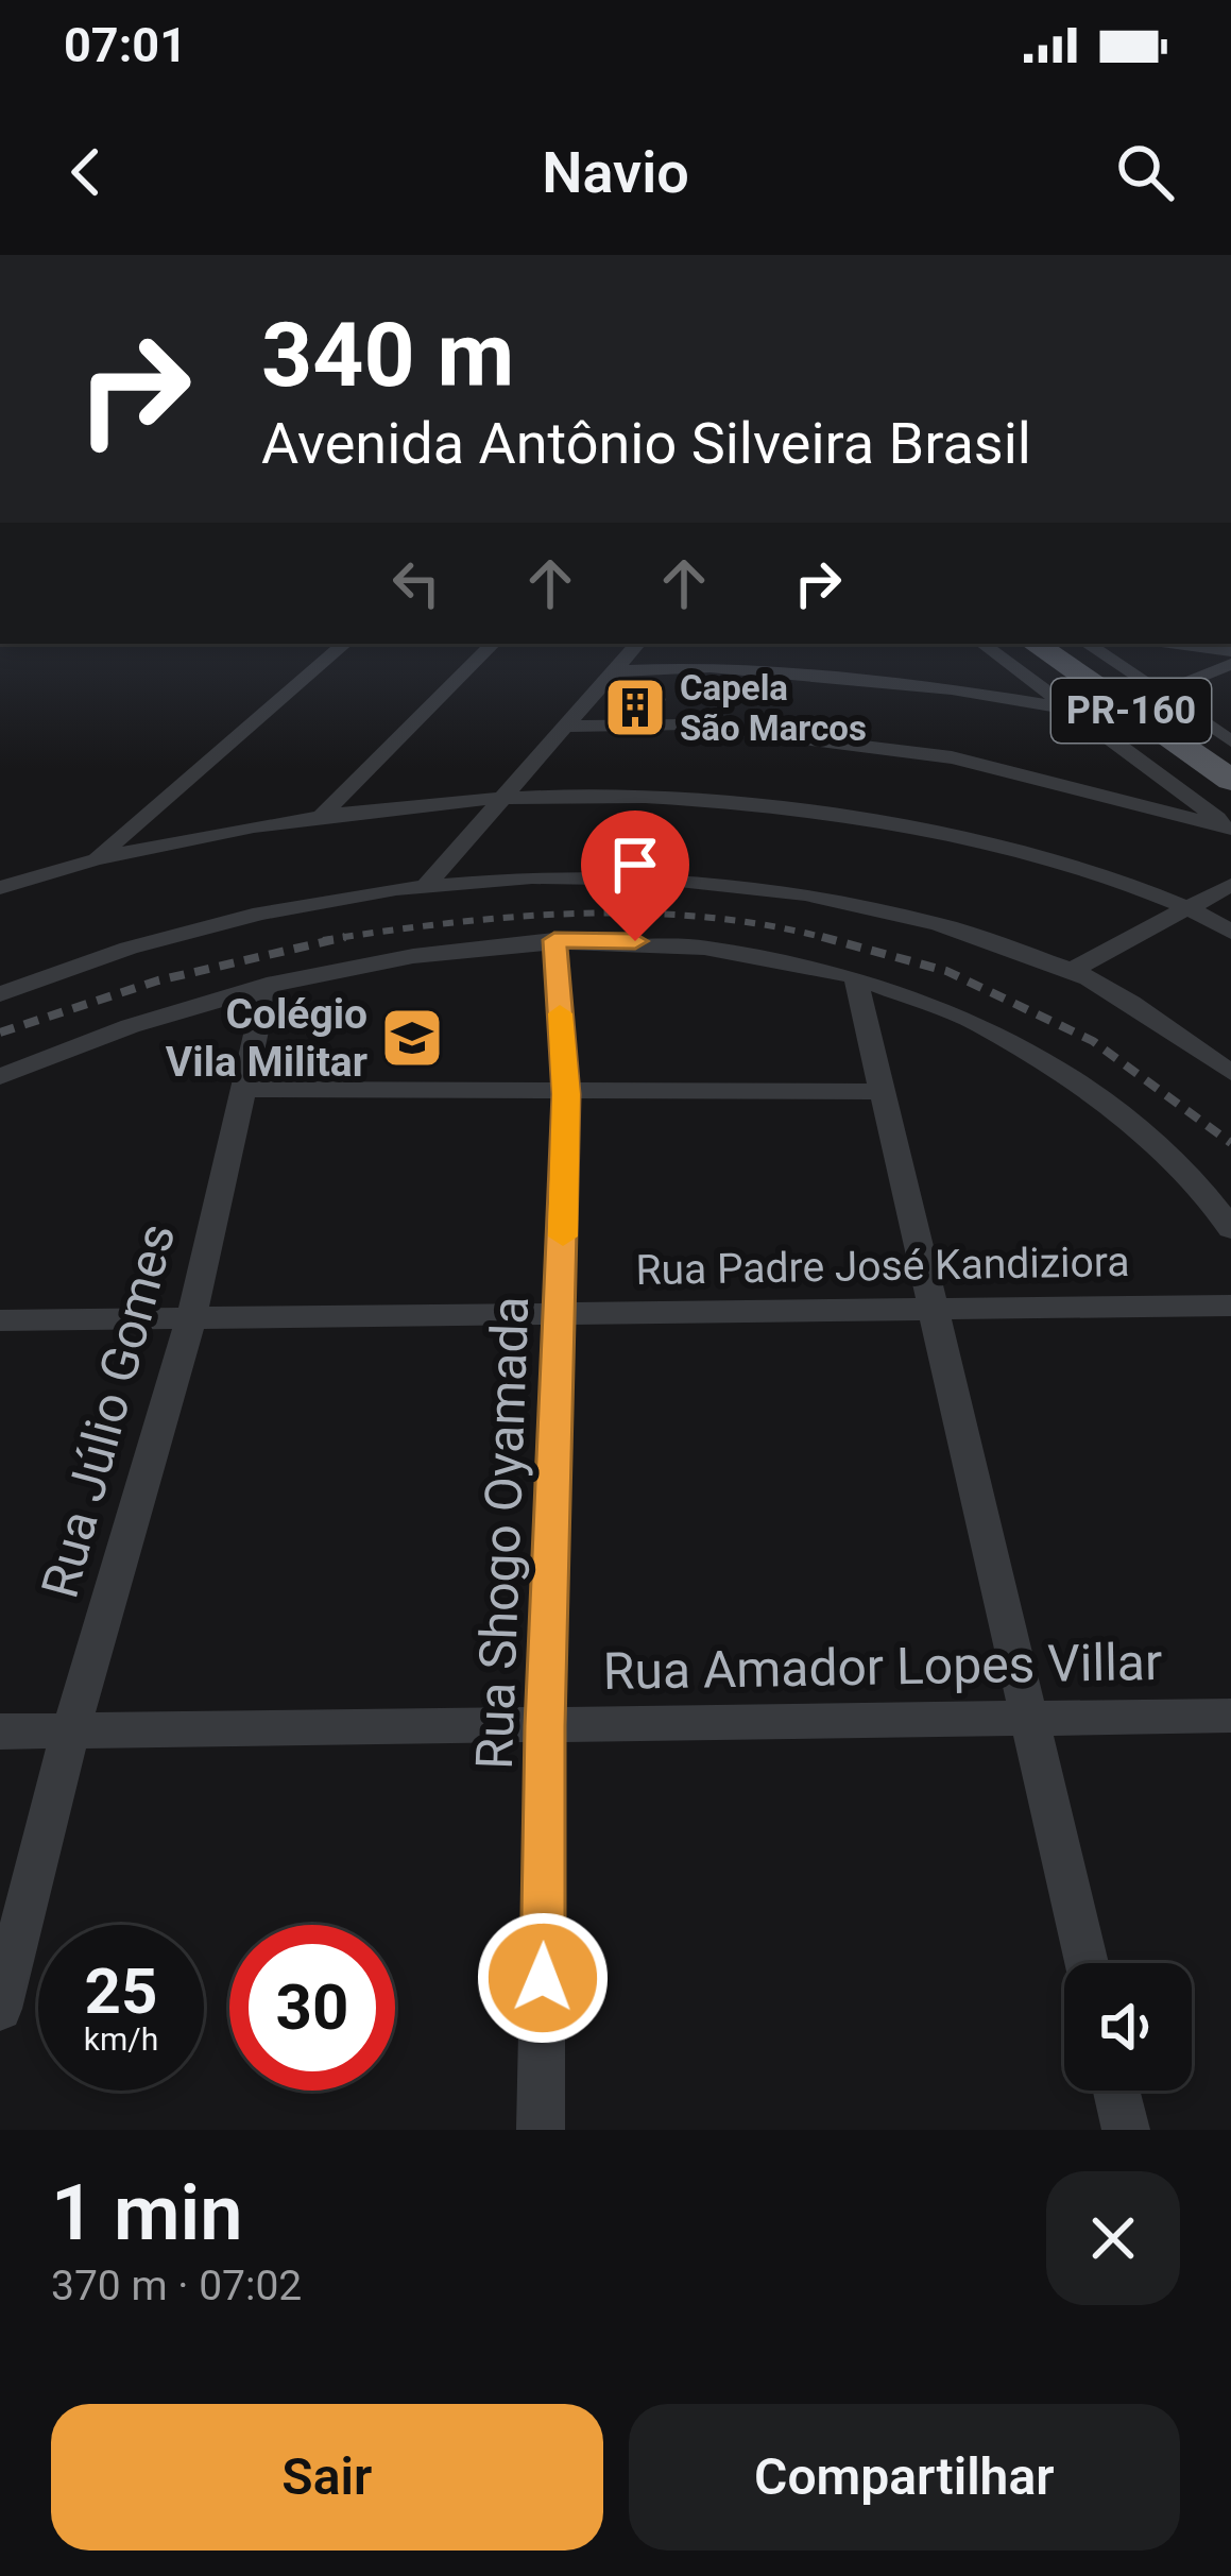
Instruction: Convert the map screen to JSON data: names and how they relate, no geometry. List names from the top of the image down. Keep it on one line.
{"streets":{"main road":["PR-160"],"street":["Rua Padre José Kandiziora","Rua Júlio Gomes","Rua Shogo Oyamada","Rua Amador Lopes Villar"]},"crossings":[["Rua Padre José Kandiziora","Rua Júlio Gomes"],["Rua Padre José Kandiziora","Rua Shogo Oyamada"],["Rua Júlio Gomes","Rua Amador Lopes Villar"],["Rua Shogo Oyamada","Rua Amador Lopes Villar"]],"places":{"building":["Capela São Marcos"],"school or university":["Colégio Vila Militar"]},"page":{"status":"07:01","header":"Navio","turn":["340 m","Avenida Antônio Silveira Brasil"],"speed":"25 km/h","limit":"30","heading":["1 min","370 m · 07:02"],"buttons":["Sair","Compartilhar"]}}
